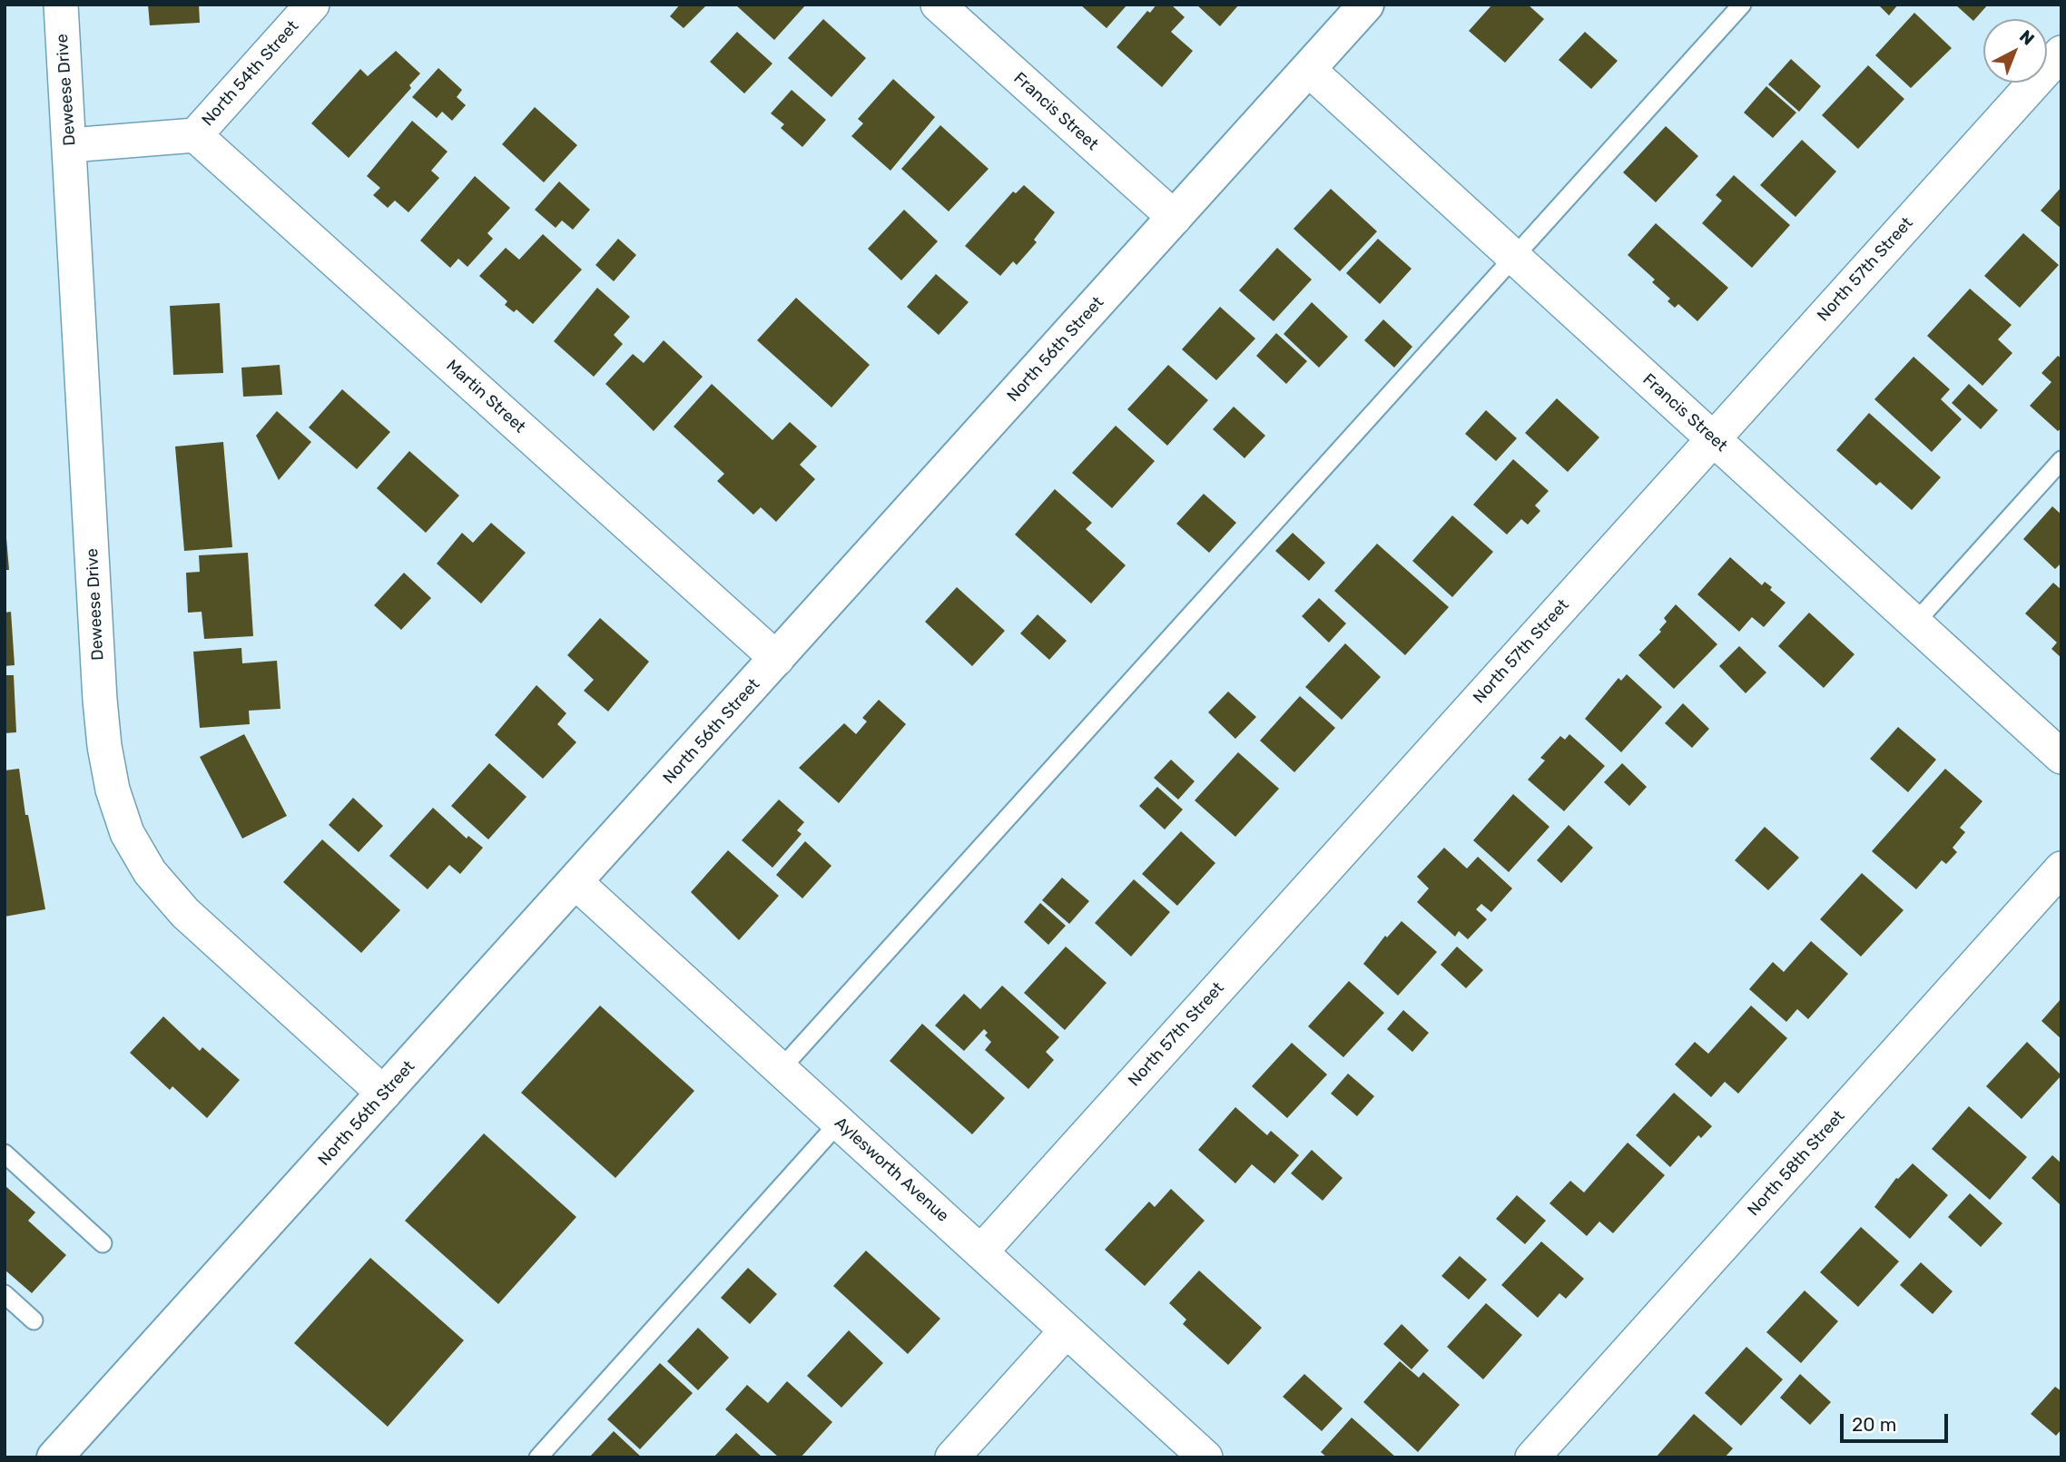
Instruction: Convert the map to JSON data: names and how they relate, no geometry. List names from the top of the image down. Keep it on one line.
{"streets":{"main road":["North 56th Street"],"street":["North 54th Street","Deweese Drive","Francis Street","North 57th Street","Martin Street","North 58th Street","Aylesworth Avenue"]},"crossings":[["North 54th Street","Deweese Drive"],["North 54th Street","Martin Street"],["Deweese Drive","North 56th Street"],["Francis Street","North 57th Street"],["Francis Street","North 56th Street"],["North 57th Street","Aylesworth Avenue"],["North 56th Street","Martin Street"],["North 56th Street","Aylesworth Avenue"]],"scale_bar":"20 m","north":"top right"}
